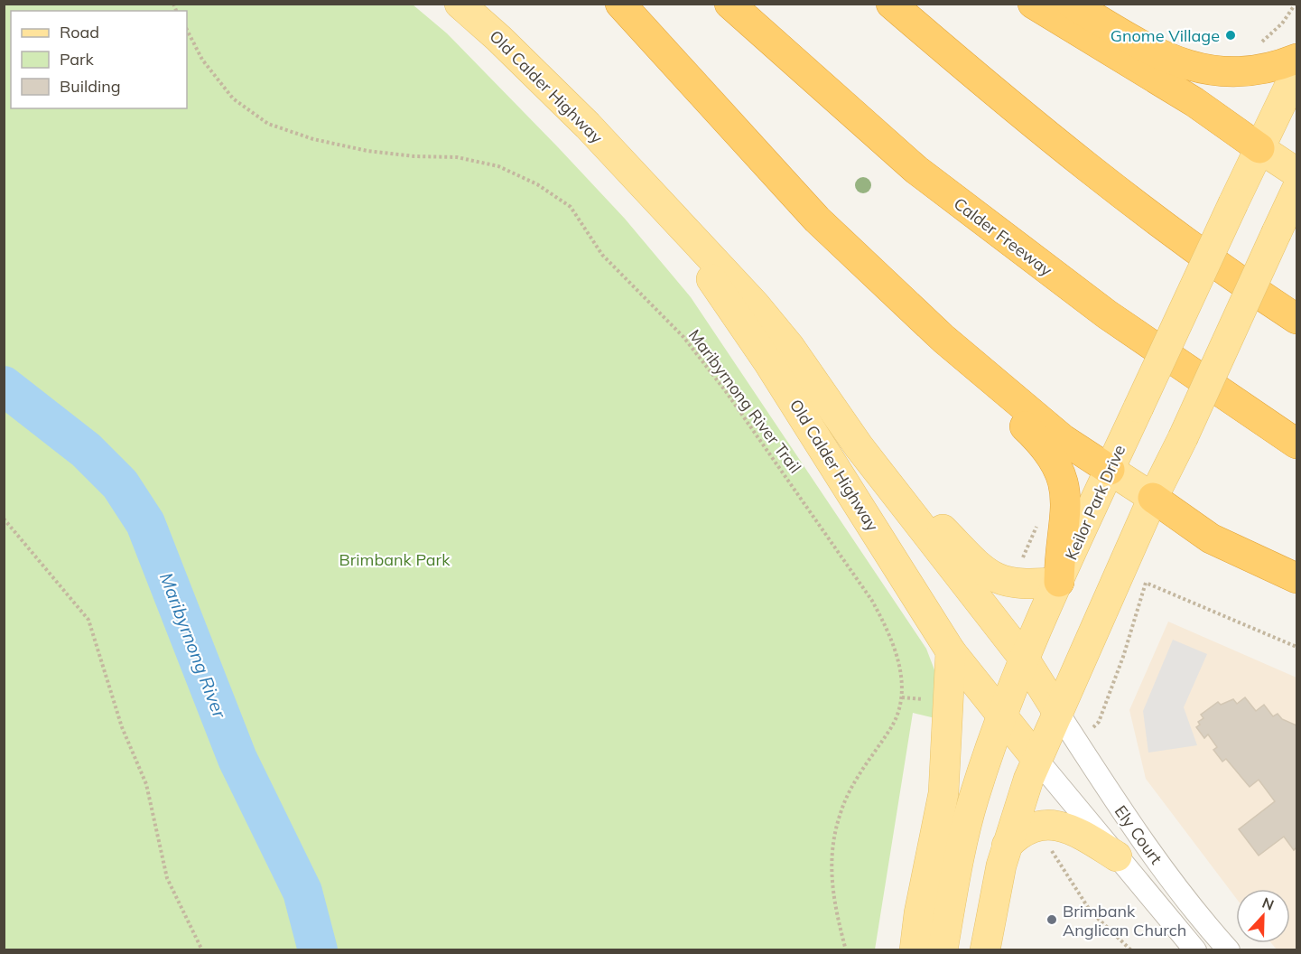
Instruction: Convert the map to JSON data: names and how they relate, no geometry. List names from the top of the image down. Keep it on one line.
{"streets":{"highway":["Calder Freeway"],"main road":["Old Calder Highway","Keilor Park Drive"],"street":["Ely Court"],"path":["Maribyrnong River Trail"]},"crossings":[["Old Calder Highway","Keilor Park Drive"],["Old Calder Highway","Ely Court"]],"water":["Maribyrnong River"],"parks":["Brimbank Park"],"places":["Gnome Village","Brimbank Anglican Church"],"legend":["Road","Park","Building"],"north":"top"}
